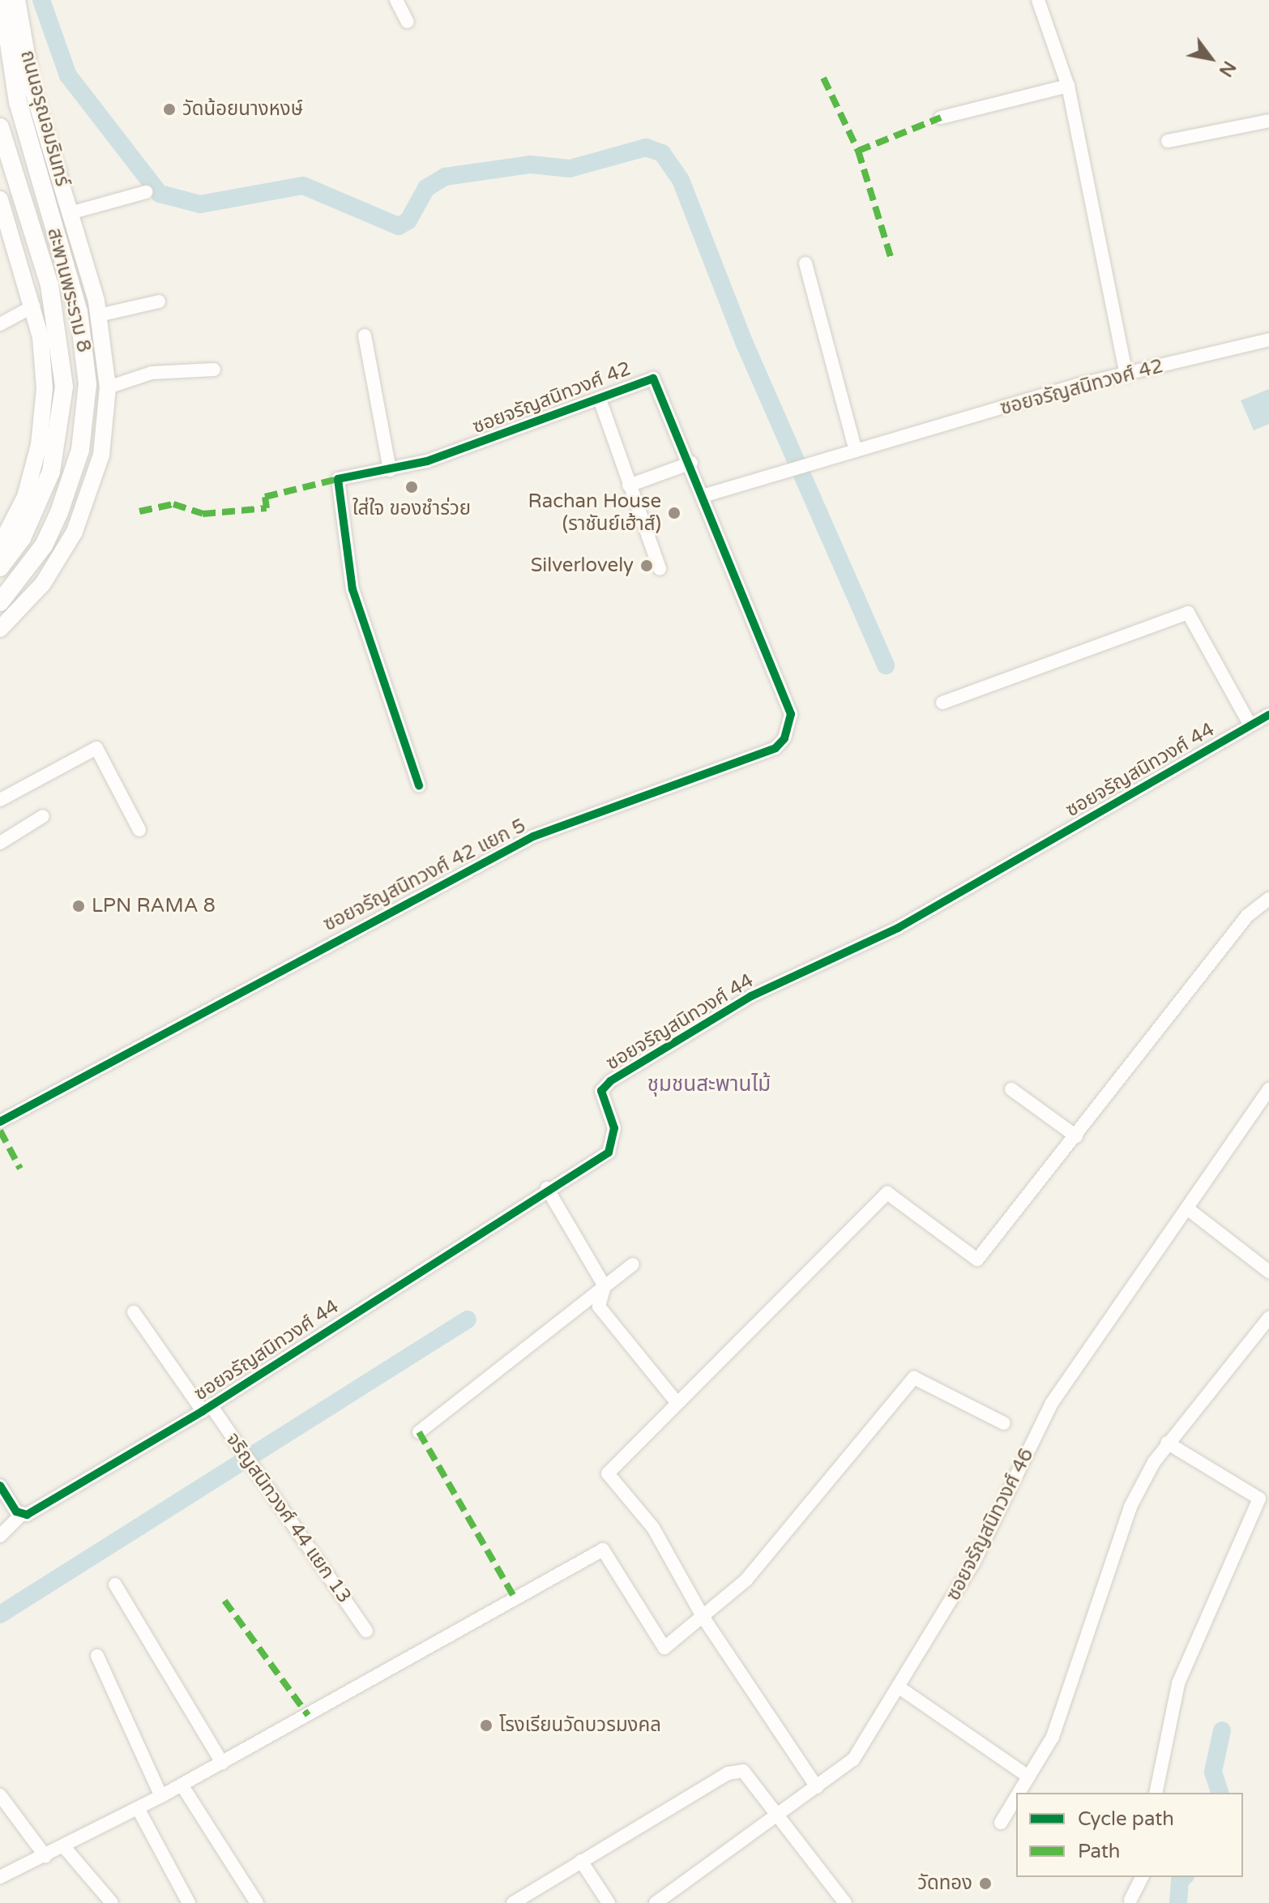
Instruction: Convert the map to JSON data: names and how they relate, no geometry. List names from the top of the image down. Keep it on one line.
{"streets":{"main road":["สะพานพระราม 8"],"street":["ถนนอรุณอมรินทร์","ซอยจรัญสนิทวงศ์ 42","ซอยจรัญสนิทวงศ์ 44","ซอยจรัญสนิทวงศ์ 42 แยก 5","จริญสนิทวงศ์ 44 แยก 13","ซอยจรัญสนิทวงศ์ 46"]},"crossings":[["ซอยจรัญสนิทวงศ์ 42","ซอยจรัญสนิทวงศ์ 42 แยก 5"],["ซอยจรัญสนิทวงศ์ 44","จริญสนิทวงศ์ 44 แยก 13"]],"districts":["ชุมชนสะพานไม้"],"places":["วัดน้อยนางหงษ์","ใส่ใจ ของชำร่วย","Rachan House (ราชันย์เฮ้าส์)","Silverlovely","LPN RAMA 8","โรงเรียนวัดบวรมงคล","วัดทอง"],"legend":["Cycle path","Path"],"north":"bottom right"}
